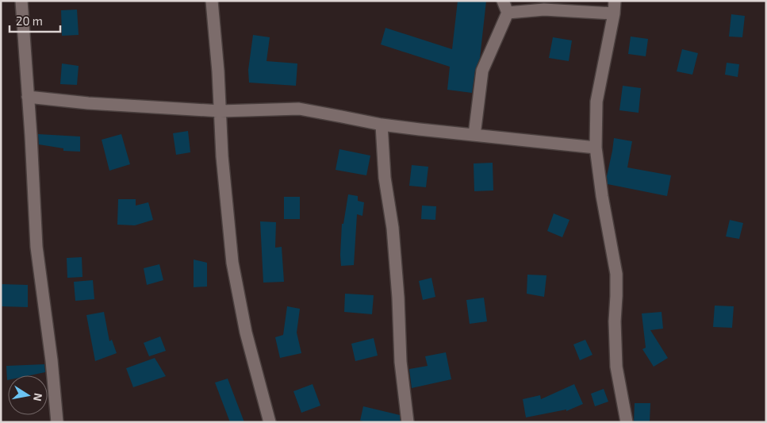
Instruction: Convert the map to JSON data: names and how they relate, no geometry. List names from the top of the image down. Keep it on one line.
{"scale_bar":"20 m","north":"right"}
